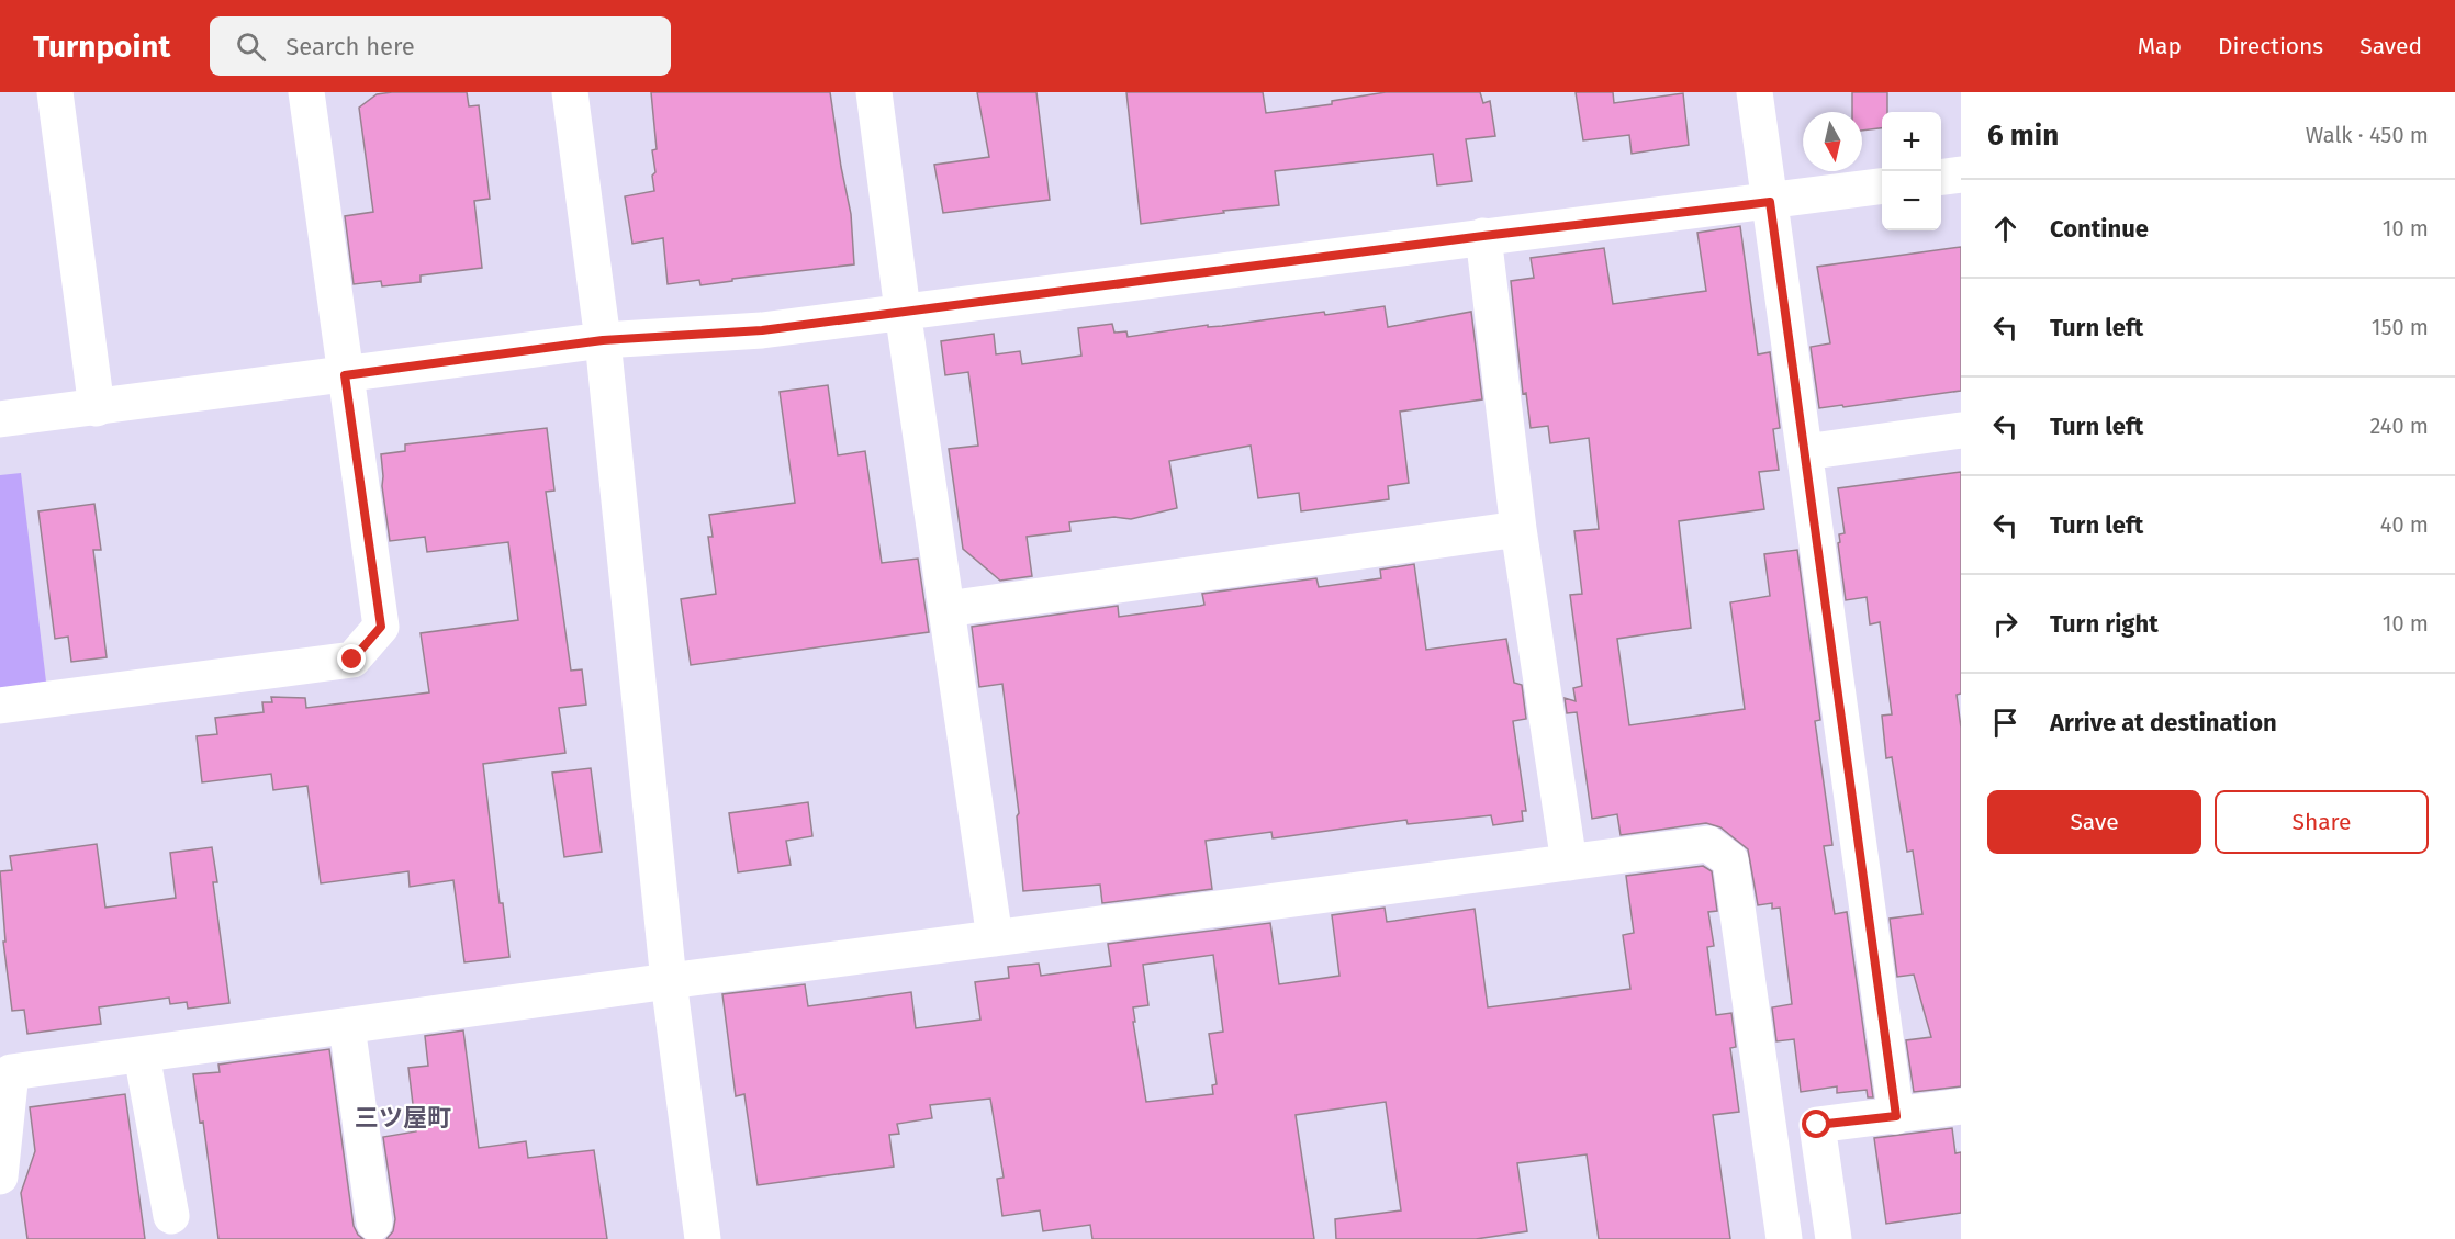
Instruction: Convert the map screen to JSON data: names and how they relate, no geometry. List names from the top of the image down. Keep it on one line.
{"districts":["三ツ屋町"],"north":"bottom","page":{"header":"Turnpoint","search":"Search here","nav":["Map","Directions","Saved"],"heading":["6 min","Walk · 450 m"],"map_buttons":["+","−"],"list":[["Continue","10 m"],["Turn left","150 m"],["Turn left","240 m"],["Turn left","40 m"],["Turn right","10 m"],"Arrive at destination"],"buttons":["Save","Share"]}}
